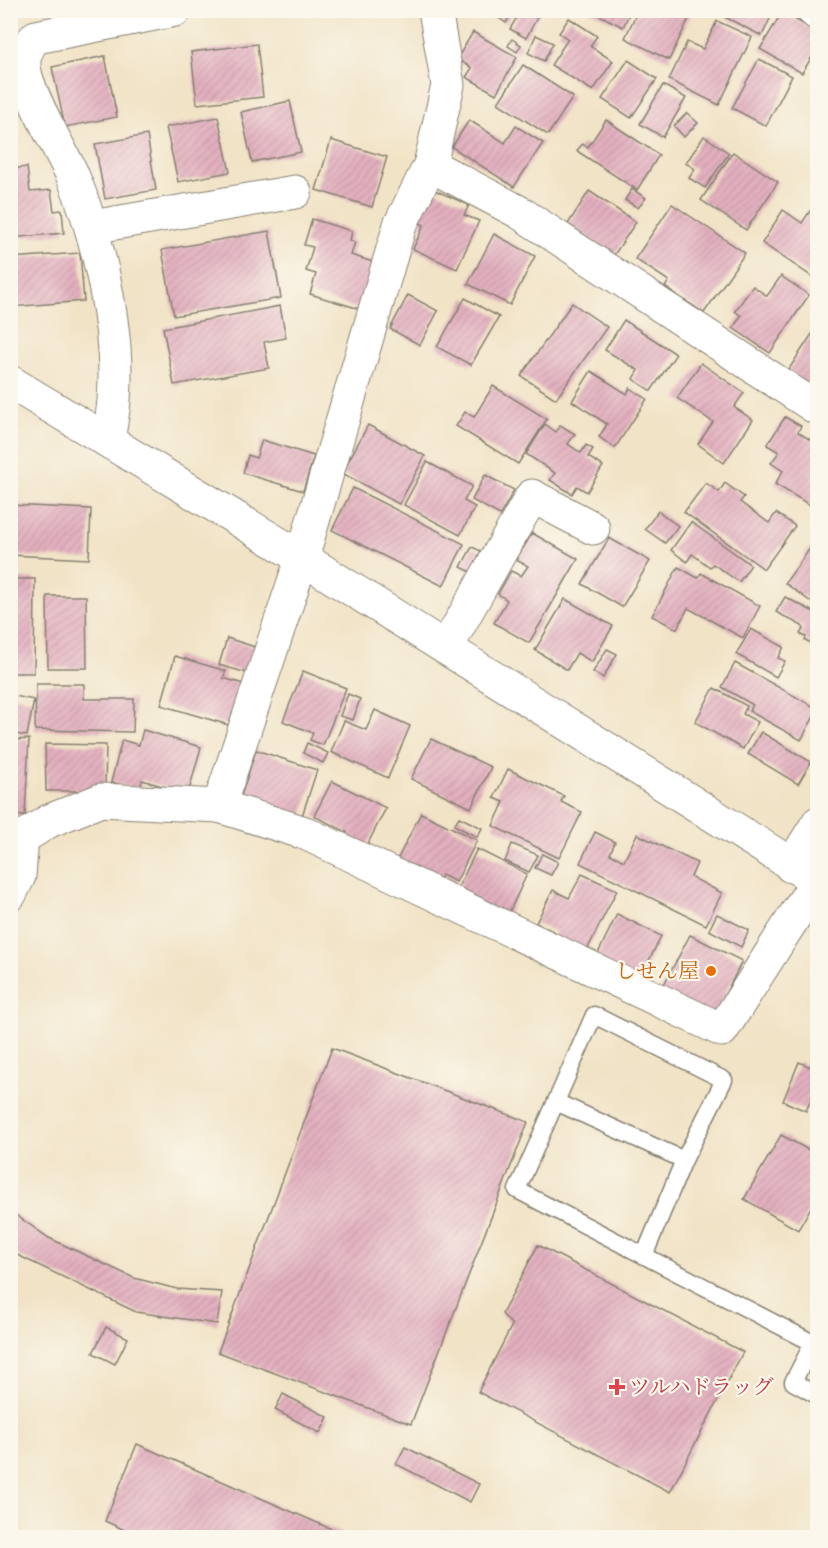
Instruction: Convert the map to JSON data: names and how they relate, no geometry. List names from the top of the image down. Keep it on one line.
{"places":{"other":["しせん屋"],"health":["ツルハドラッグ"]}}
